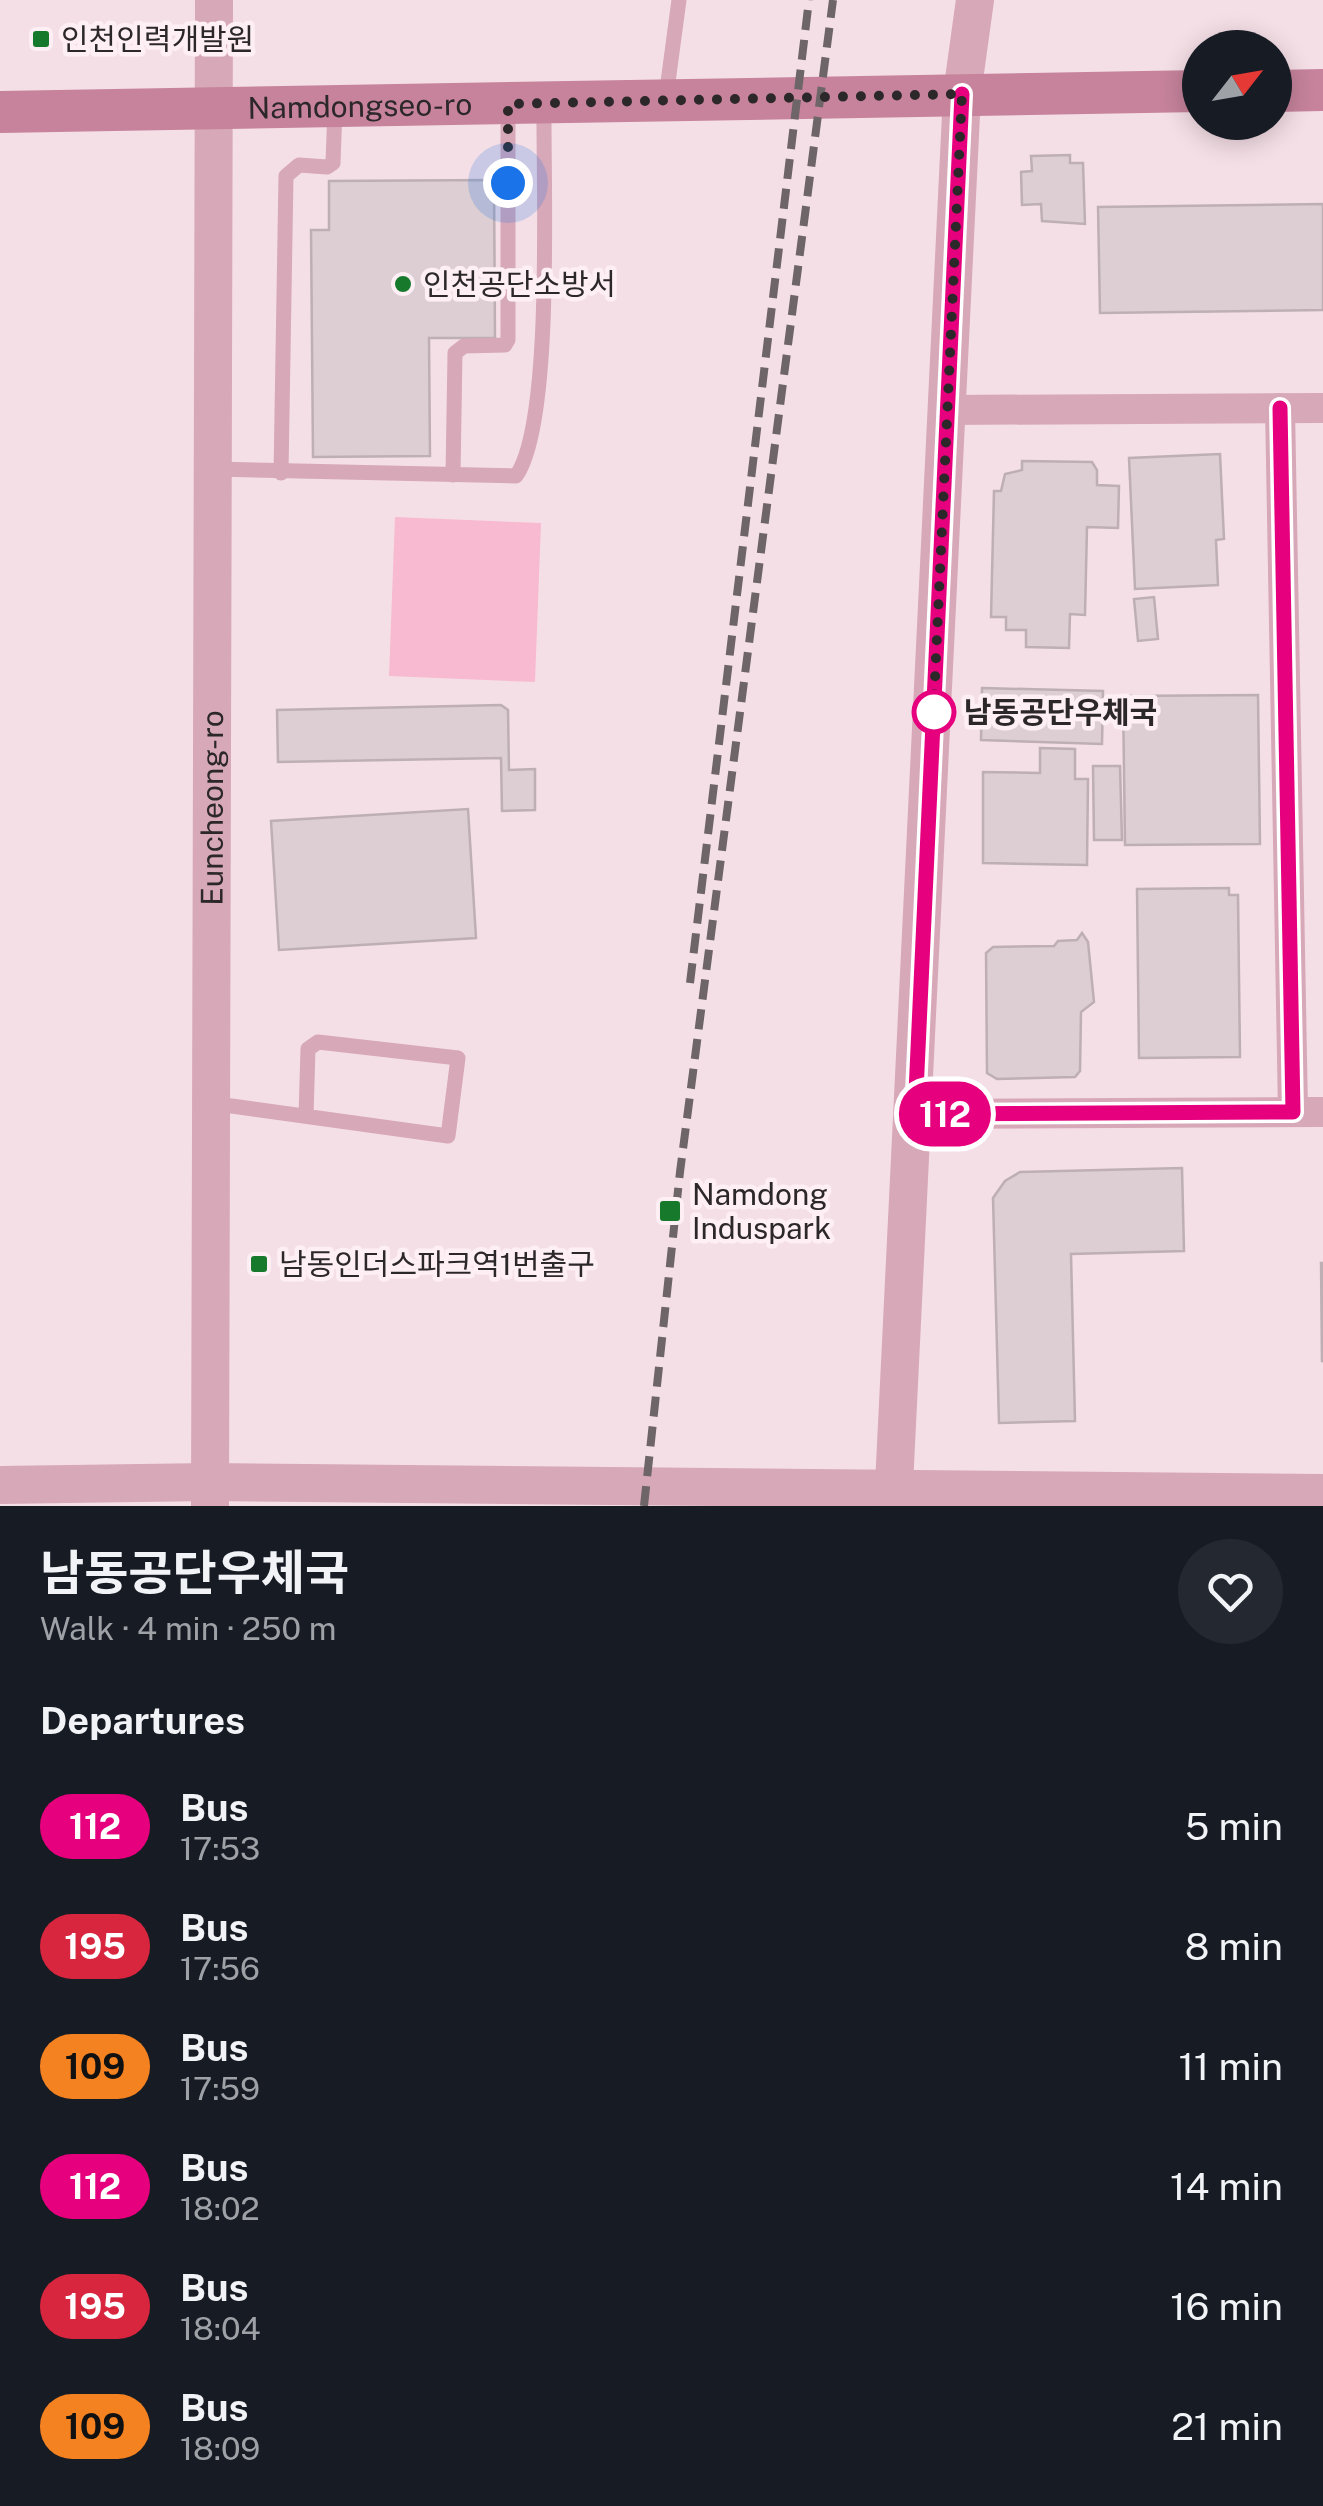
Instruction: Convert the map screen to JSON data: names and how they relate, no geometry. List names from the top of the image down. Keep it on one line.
{"streets":{"main road":["Namdongseo-ro"],"street":["Euncheong-ro"]},"crossings":[["Namdongseo-ro","Euncheong-ro"]],"places":{"transit":["인천인력개발원","Namdong Induspark","남동인더스파크역1번출구"],"other":["인천공단소방서","남동공단우체국"]},"lines":["bus line 112"],"north":"top right","page":{"on_map":"112","heading":[["남동공단우체국","Walk · 4 min · 250 m"],"Departures"],"list":[{"mark":"112","name":"Bus","note":"17:53","value":"5 min"},{"mark":"195","name":"Bus","note":"17:56","value":"8 min"},{"mark":"109","name":"Bus","note":"17:59","value":"11 min"},{"mark":"112","name":"Bus","note":"18:02","value":"14 min"},{"mark":"195","name":"Bus","note":"18:04","value":"16 min"},{"mark":"109","name":"Bus","note":"18:09","value":"21 min"}]}}
